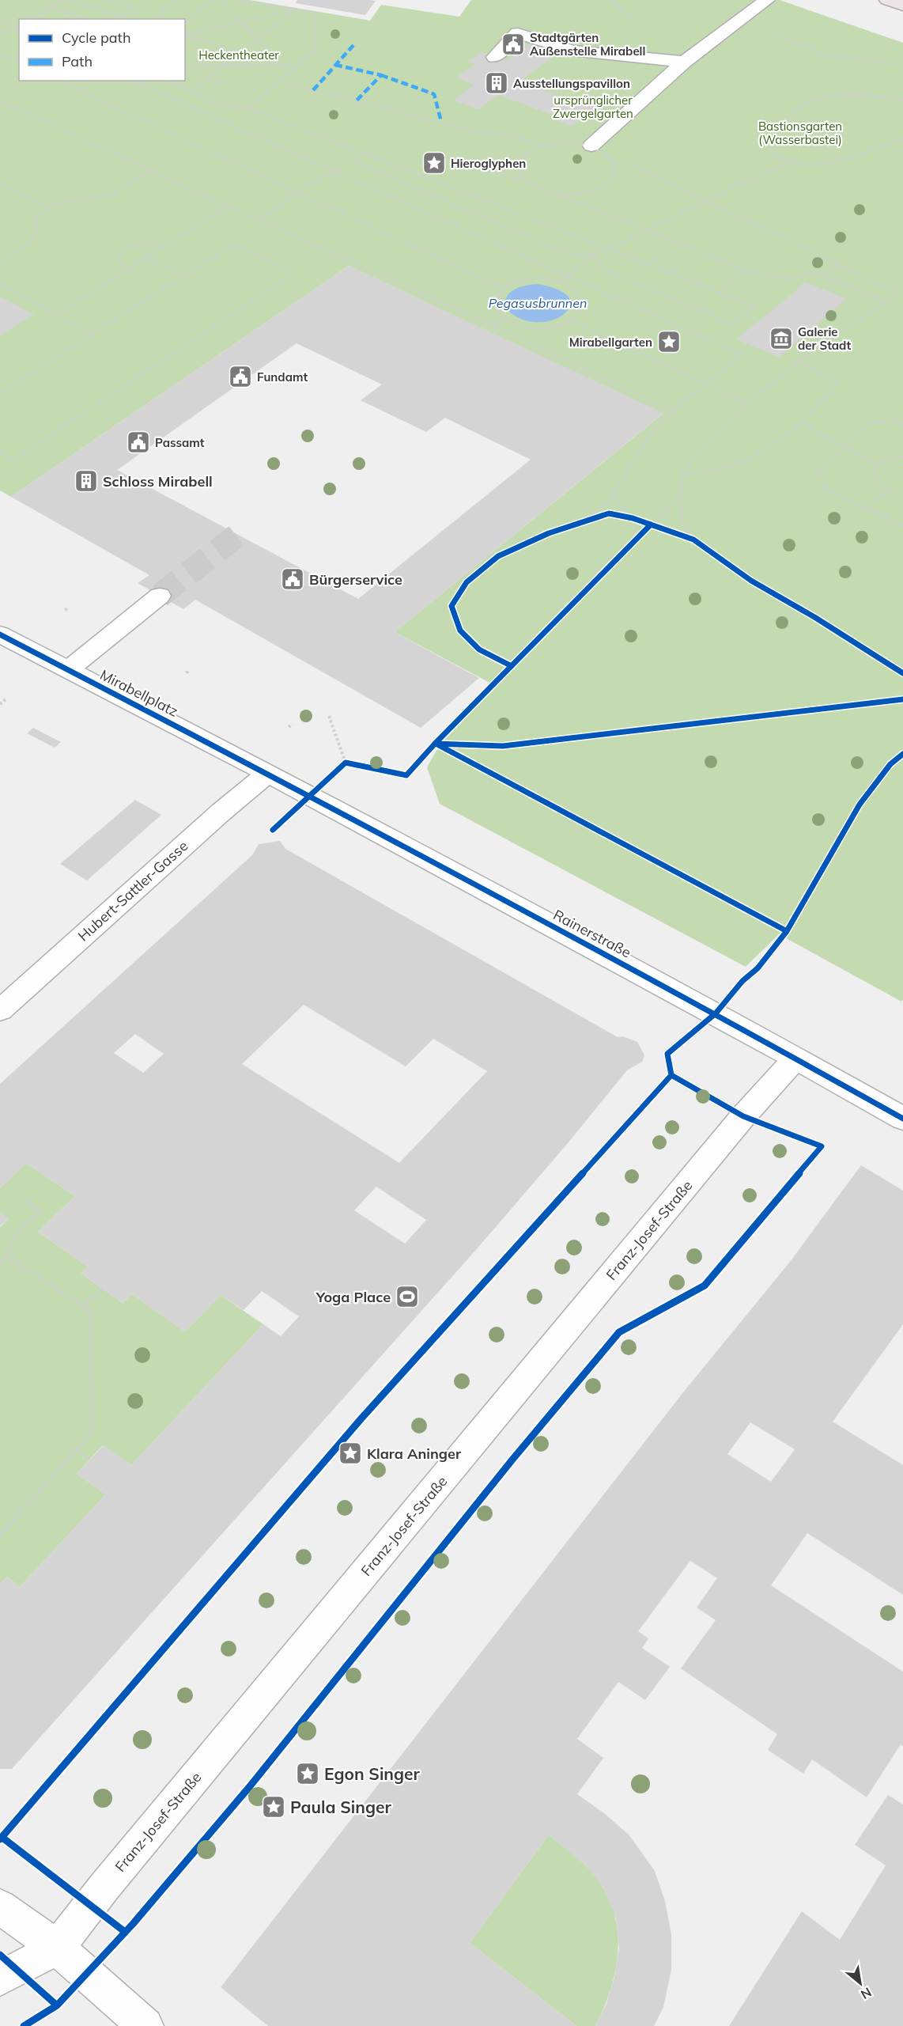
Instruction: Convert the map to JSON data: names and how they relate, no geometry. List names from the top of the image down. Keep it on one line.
{"streets":{"street":["Mirabellplatz","Hubert-Sattler-Gasse","Rainerstraße","Franz-Josef-Straße"]},"crossings":[["Mirabellplatz","Hubert-Sattler-Gasse"],["Mirabellplatz","Rainerstraße"],["Hubert-Sattler-Gasse","Rainerstraße"],["Rainerstraße","Franz-Josef-Straße"]],"water":["Pegasusbrunnen"],"parks":["Heckentheater","ursprünglicher Zwergelgarten","Bastionsgarten (Wasserbastei)"],"places":{"public building":["Stadtgärten Außenstelle Mirabell","Fundamt","Passamt","Bürgerservice"],"building":["Ausstellungspavillon","Schloss Mirabell"],"place":["Hieroglyphen","Mirabellgarten","Klara Aninger","Egon Singer","Paula Singer"],"museum":["Galerie der Stadt"],"sports":["Yoga Place"]},"legend":["Cycle path","Path"],"north":"bottom right"}
